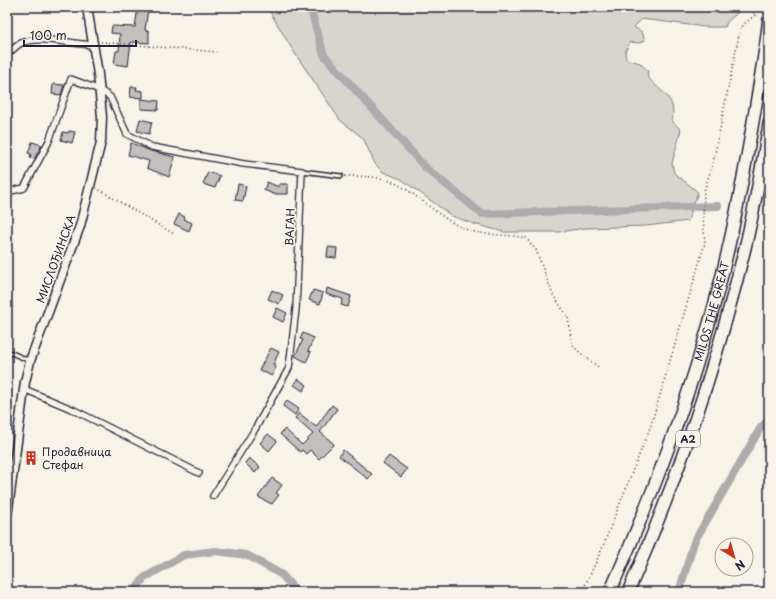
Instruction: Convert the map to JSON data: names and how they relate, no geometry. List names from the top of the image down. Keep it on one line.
{"streets":{"highway":["MILOS THE GREAT","A2"],"main road":["МИСЛОЂИНСКА"],"street":["ВАГАН"]},"places":{"building":["Продавница Стефан"]},"scale_bar":"100 m","north":"bottom right"}
